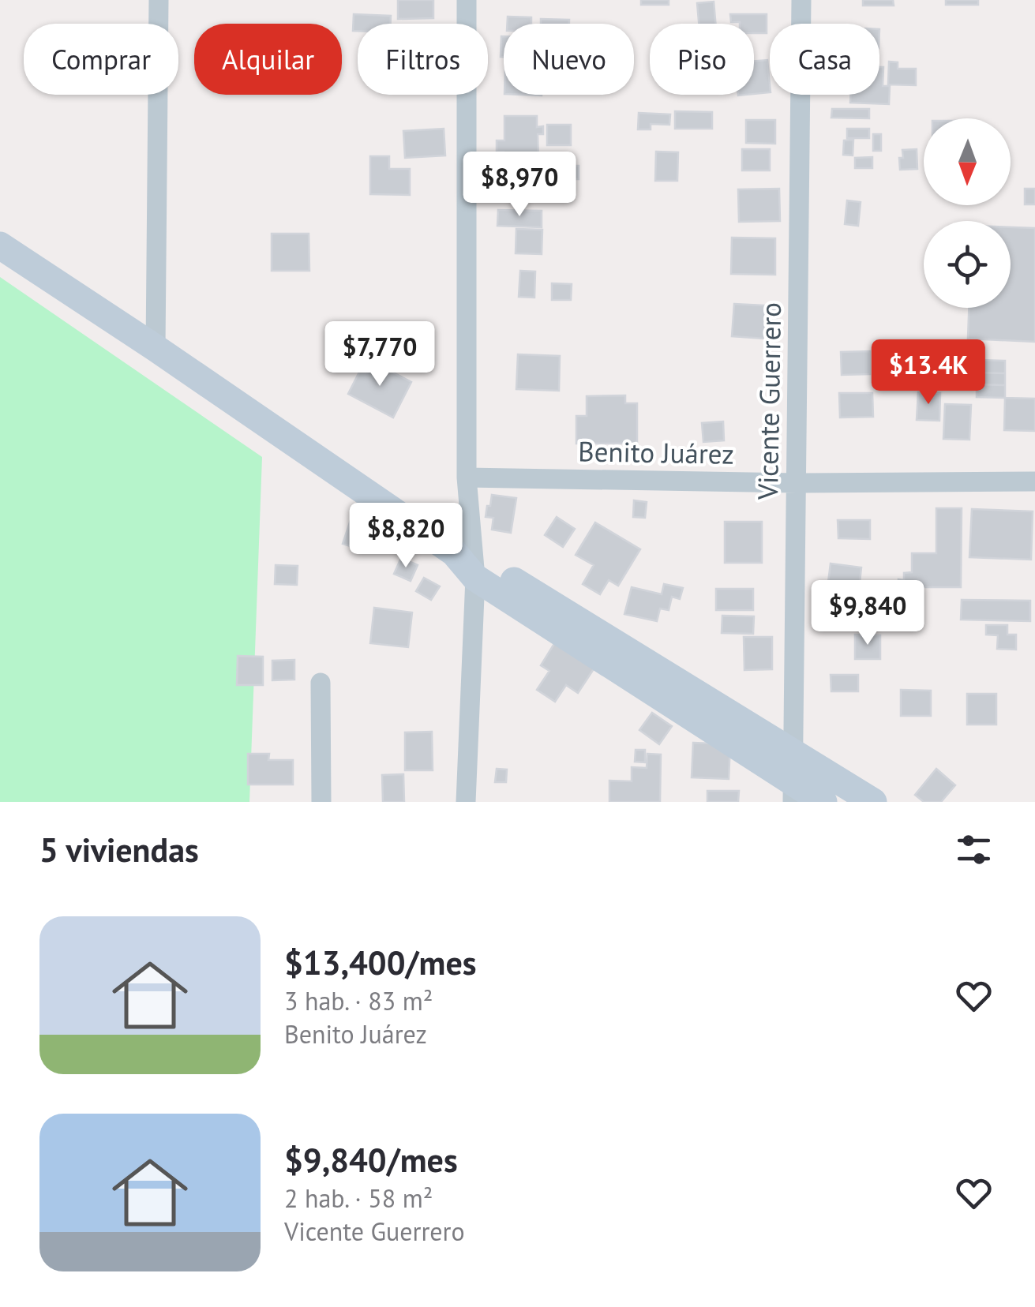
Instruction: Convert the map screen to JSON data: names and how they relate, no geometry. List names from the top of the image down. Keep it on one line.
{"streets":{"street":["Vicente Guerrero","Benito Juárez"]},"crossings":[["Vicente Guerrero","Benito Juárez"]],"north":"bottom","page":{"chip":["Comprar","Alquilar","Filtros","Nuevo","Piso","Casa"],"price":["$8,970","$7,770","$13.4K","$8,820","$9,840"],"heading":"5 viviendas","list":[{"name":"$13,400/mes","note":"3 hab. · 83 m² · Benito Juárez"},{"name":"$9,840/mes","note":"2 hab. · 58 m² · Vicente Guerrero"}]}}
